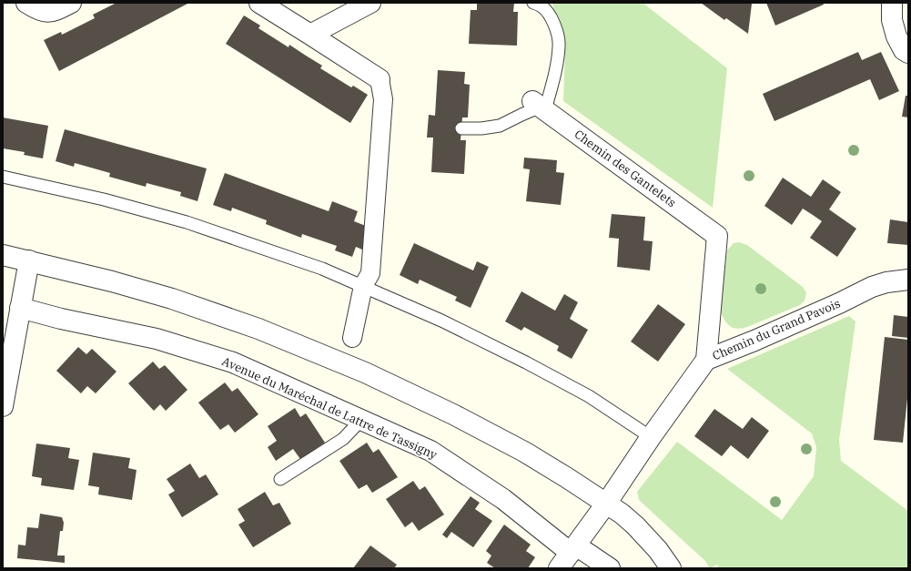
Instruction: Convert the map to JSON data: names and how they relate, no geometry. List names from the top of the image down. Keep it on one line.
{"streets":{"street":["Chemin des Gantelets","Chemin du Grand Pavois","Avenue du Maréchal de Lattre de Tassigny"]},"crossings":[["Chemin des Gantelets","Chemin du Grand Pavois"],["Chemin du Grand Pavois","Avenue du Maréchal de Lattre de Tassigny"]]}
